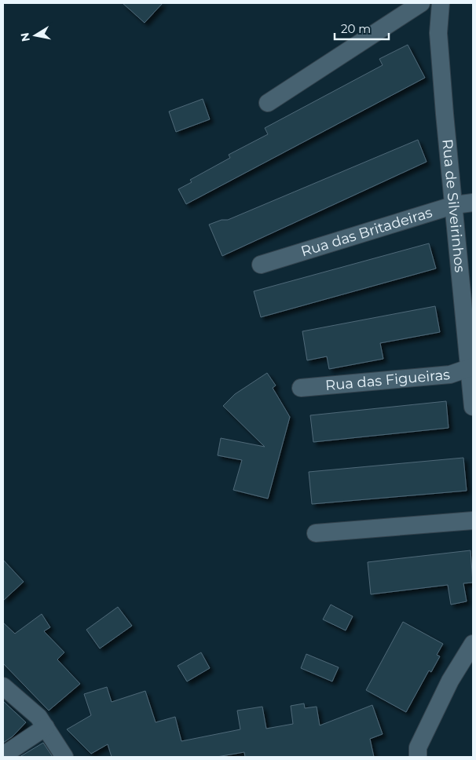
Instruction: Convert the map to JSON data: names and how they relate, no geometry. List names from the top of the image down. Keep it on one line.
{"streets":{"street":["Rua de Silveirinhos","Rua das Britadeiras","Rua das Figueiras"]},"crossings":[["Rua de Silveirinhos","Rua das Britadeiras"],["Rua de Silveirinhos","Rua das Figueiras"]],"scale_bar":"20 m","north":"left"}
